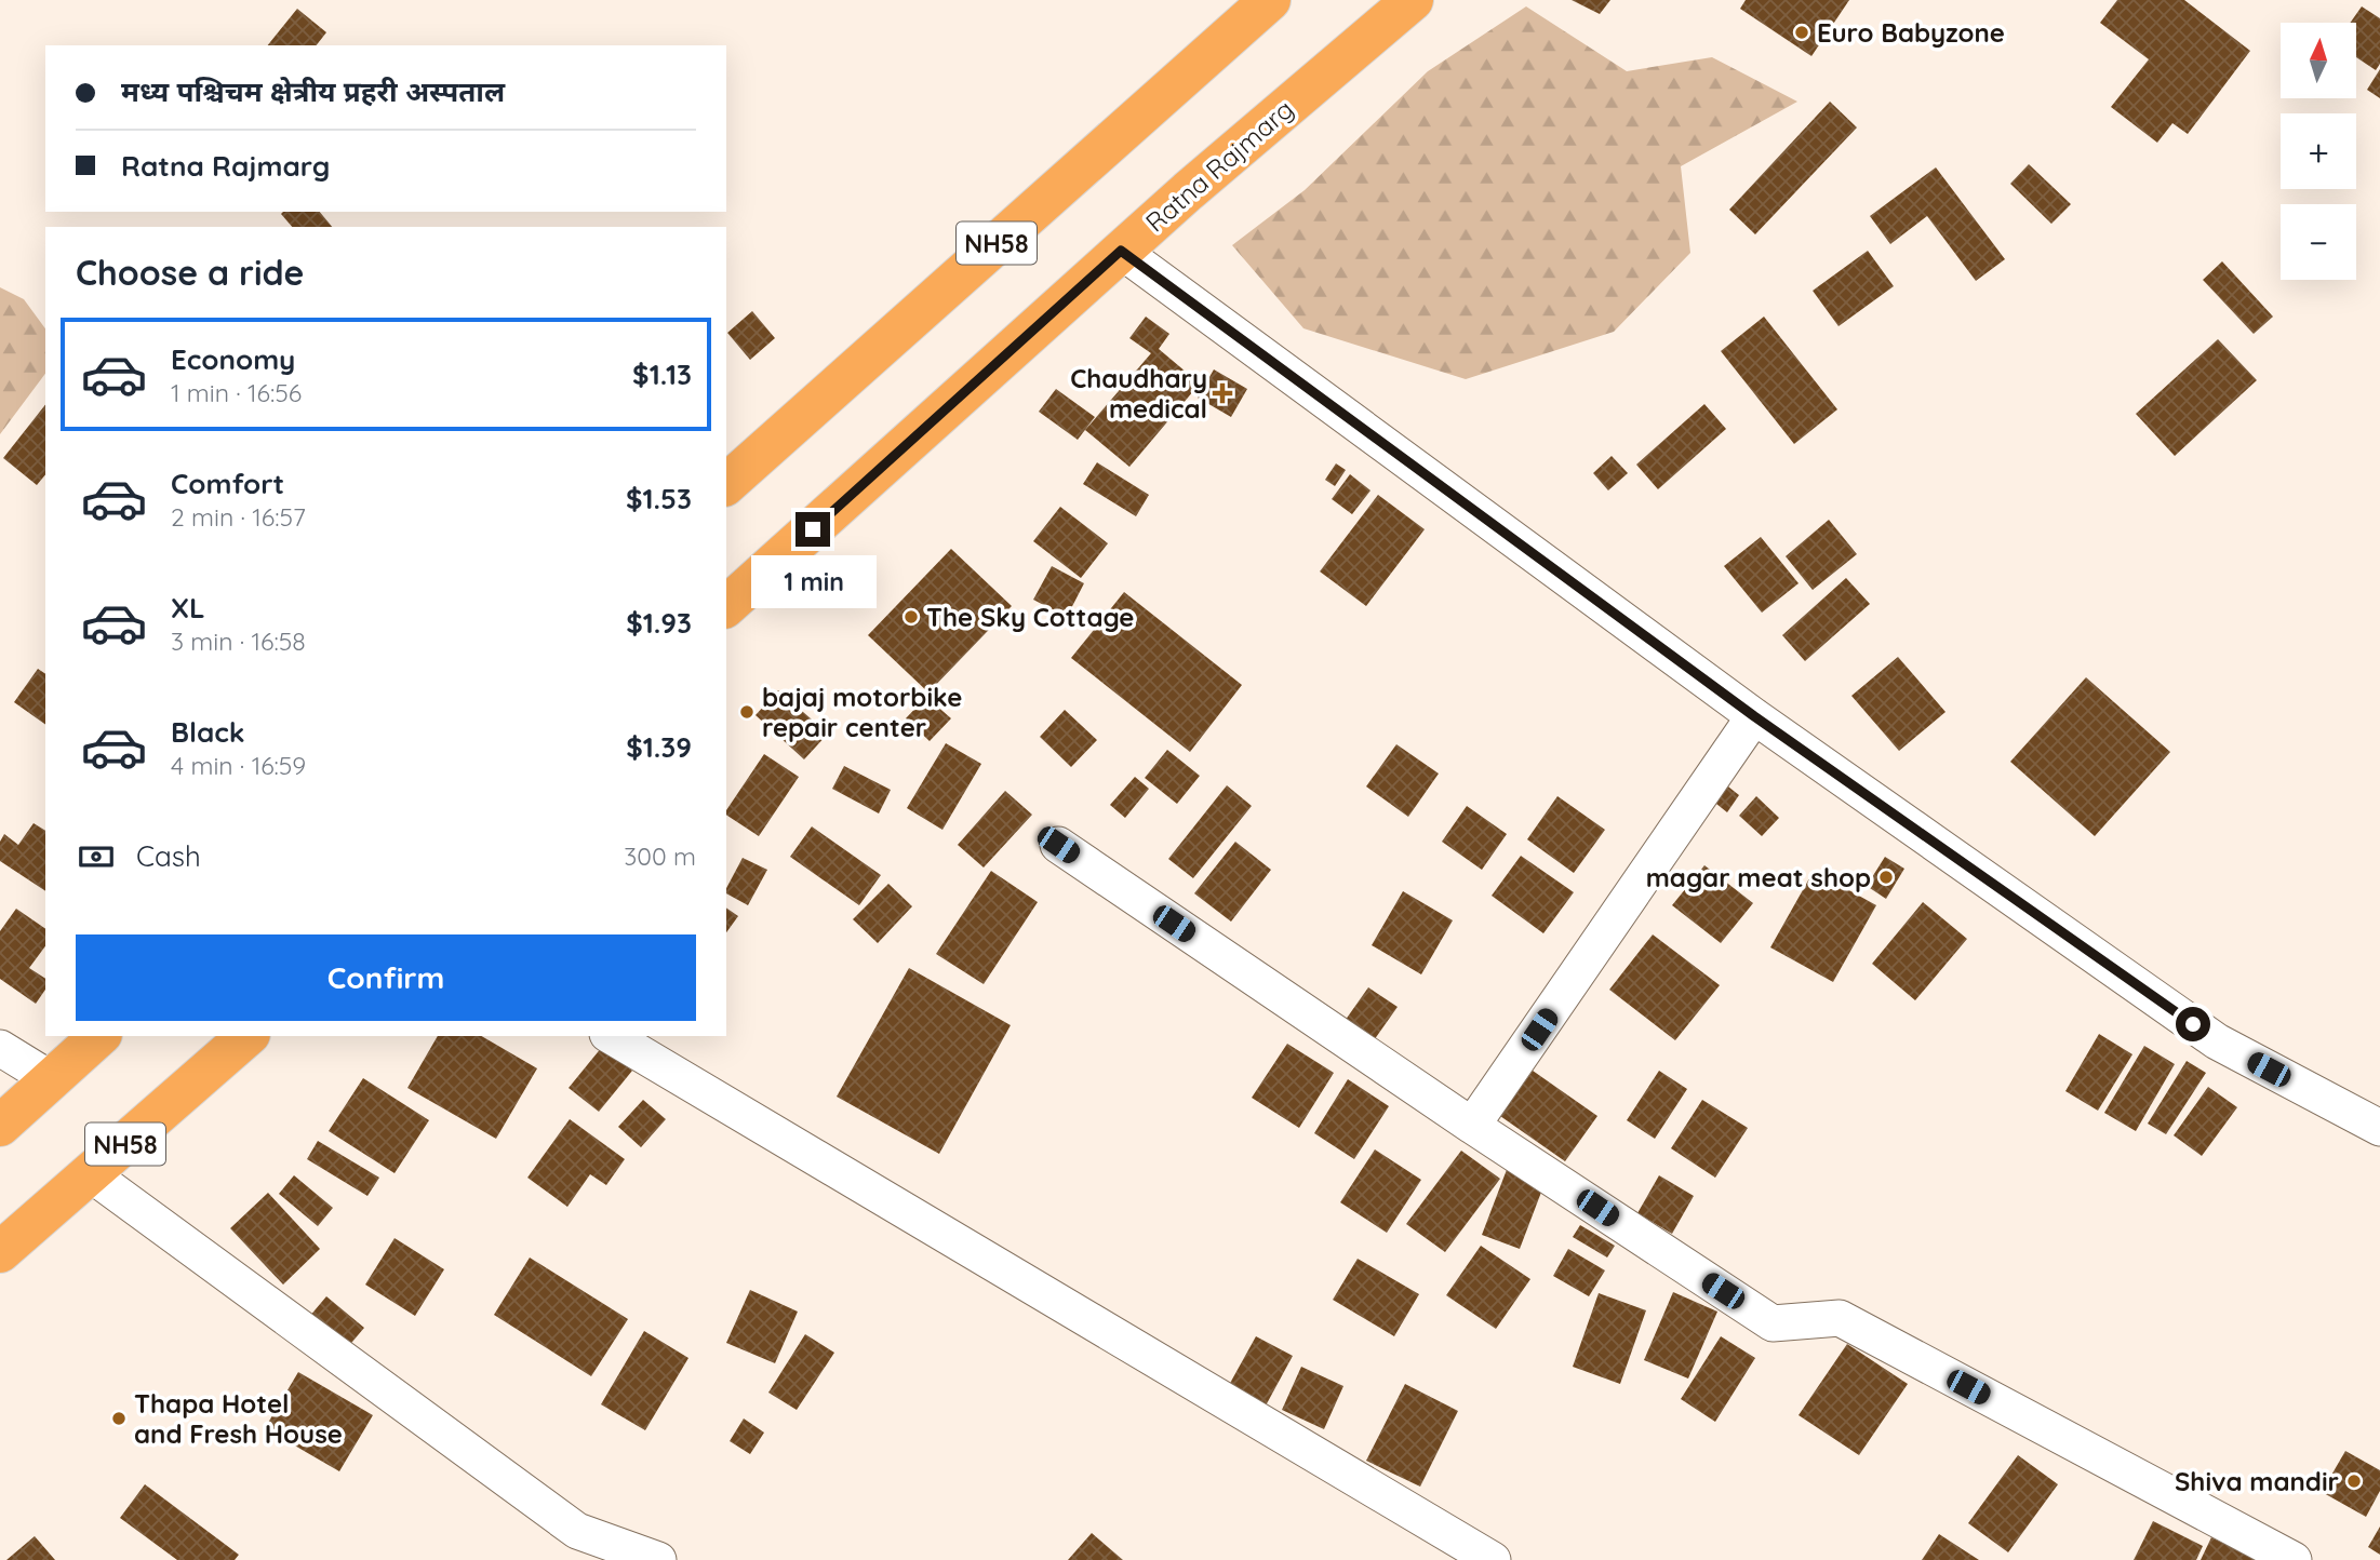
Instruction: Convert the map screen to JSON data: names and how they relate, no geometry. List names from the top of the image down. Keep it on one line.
{"streets":{"highway":["Ratna Rajmarg","NH58"]},"places":{"other":["Euro Babyzone","The Sky Cottage","bajaj motorbike repair center","magar meat shop","Thapa Hotel and Fresh House","Shiva mandir"],"health":["Chaudhary medical"]},"north":"top","page":{"map_buttons":["+","−"],"banner":["मध्य पश्चिचम क्षेत्रीय प्रहरी अस्पताल","Ratna Rajmarg"],"heading":"Choose a ride","list":[{"name":"Economy","note":"1 min · 16:56","value":"$1.13"},{"name":"Comfort","note":"2 min · 16:57","value":"$1.53"},{"name":"XL","note":"3 min · 16:58","value":"$1.93"},{"name":"Black","note":"4 min · 16:59","value":"$1.39"}],"bubble":"1 min","pay":["Cash","300 m"],"buttons":"Confirm"}}
